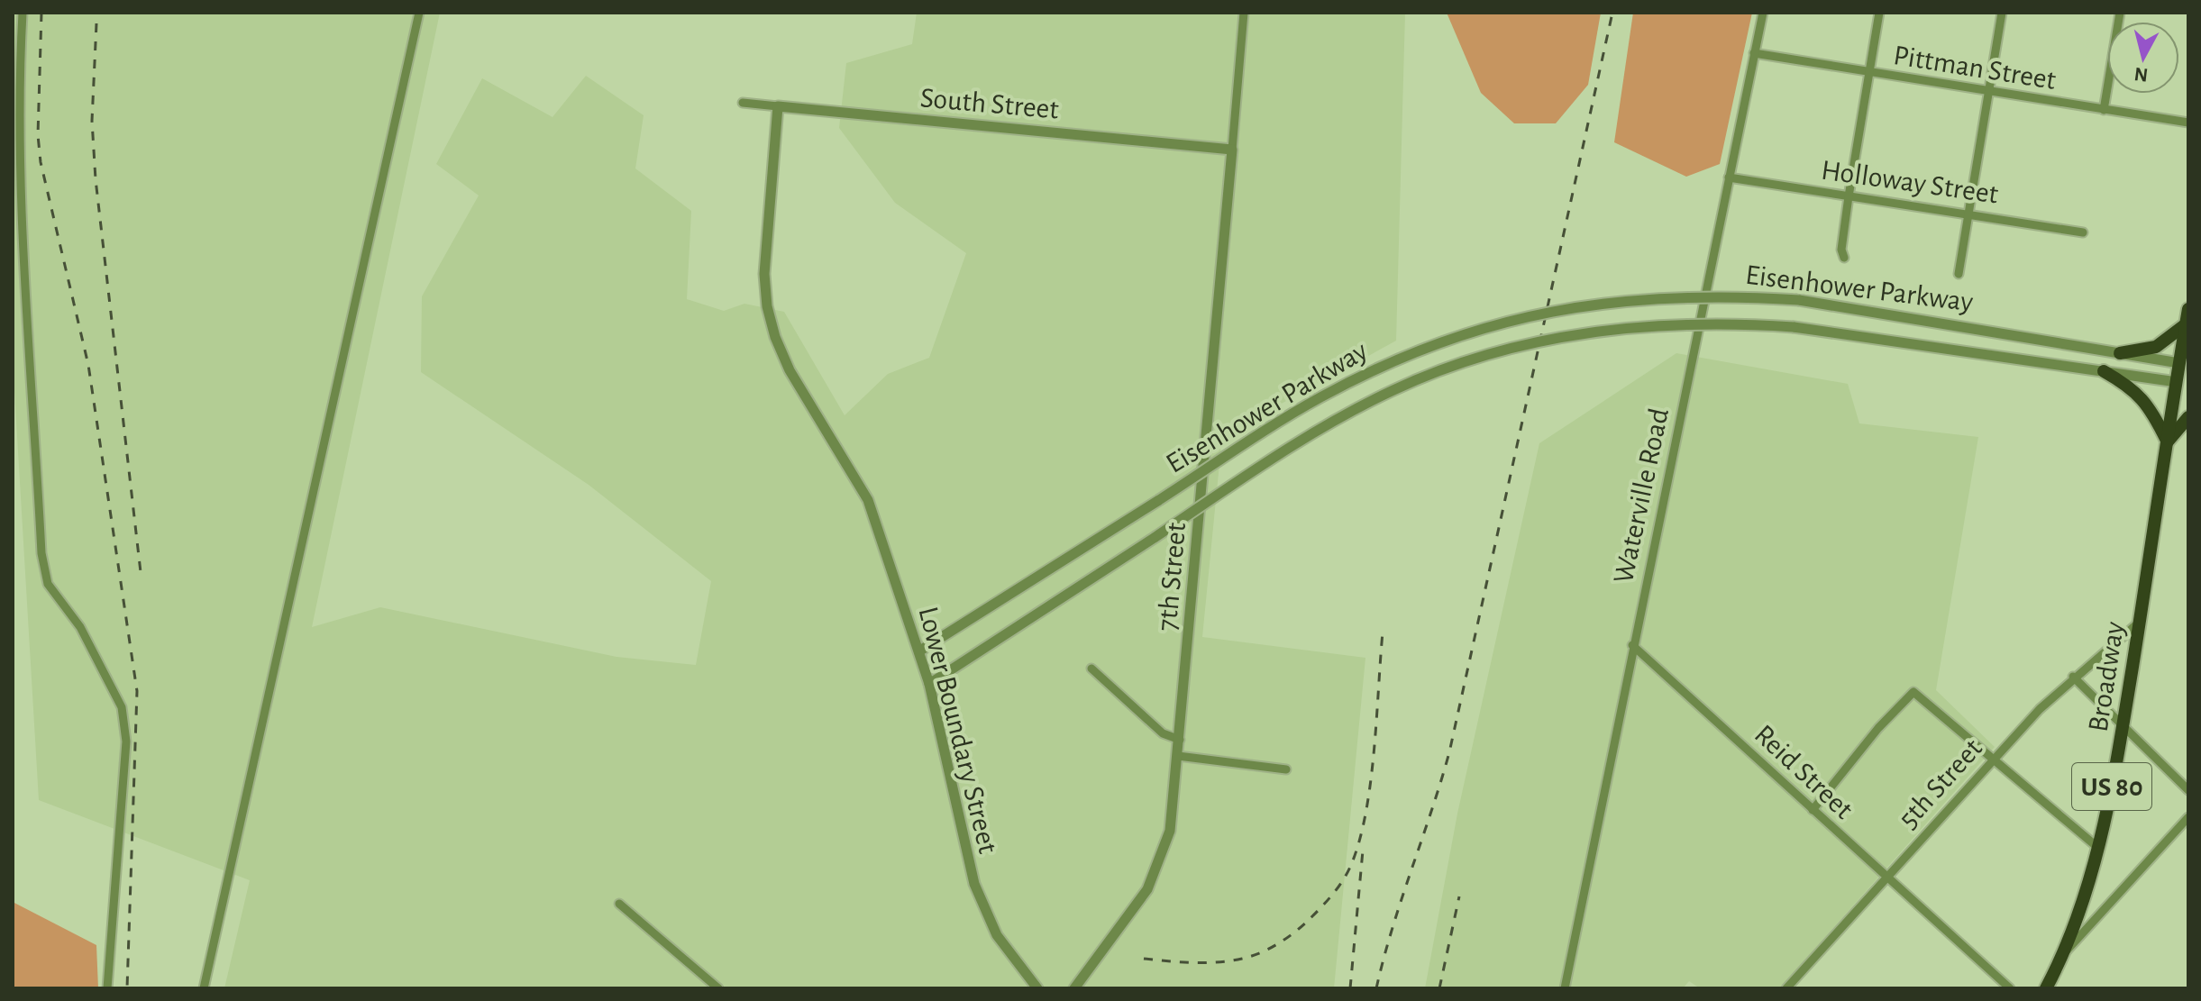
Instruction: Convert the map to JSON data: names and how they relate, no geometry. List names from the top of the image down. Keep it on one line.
{"streets":{"main road":["Broadway","US 80"],"street":["Pittman Street","South Street","Holloway Street","Eisenhower Parkway","Waterville Road","7th Street","Lower Boundary Street","Reid Street","5th Street"]},"crossings":[["Pittman Street","Waterville Road"],["South Street","7th Street"],["South Street","Lower Boundary Street"],["Holloway Street","Waterville Road"],["Eisenhower Parkway","Lower Boundary Street"],["Eisenhower Parkway","US 80"],["Waterville Road","Reid Street"],["Broadway","5th Street"],["Broadway","US 80"],["Reid Street","5th Street"]],"north":"bottom"}
